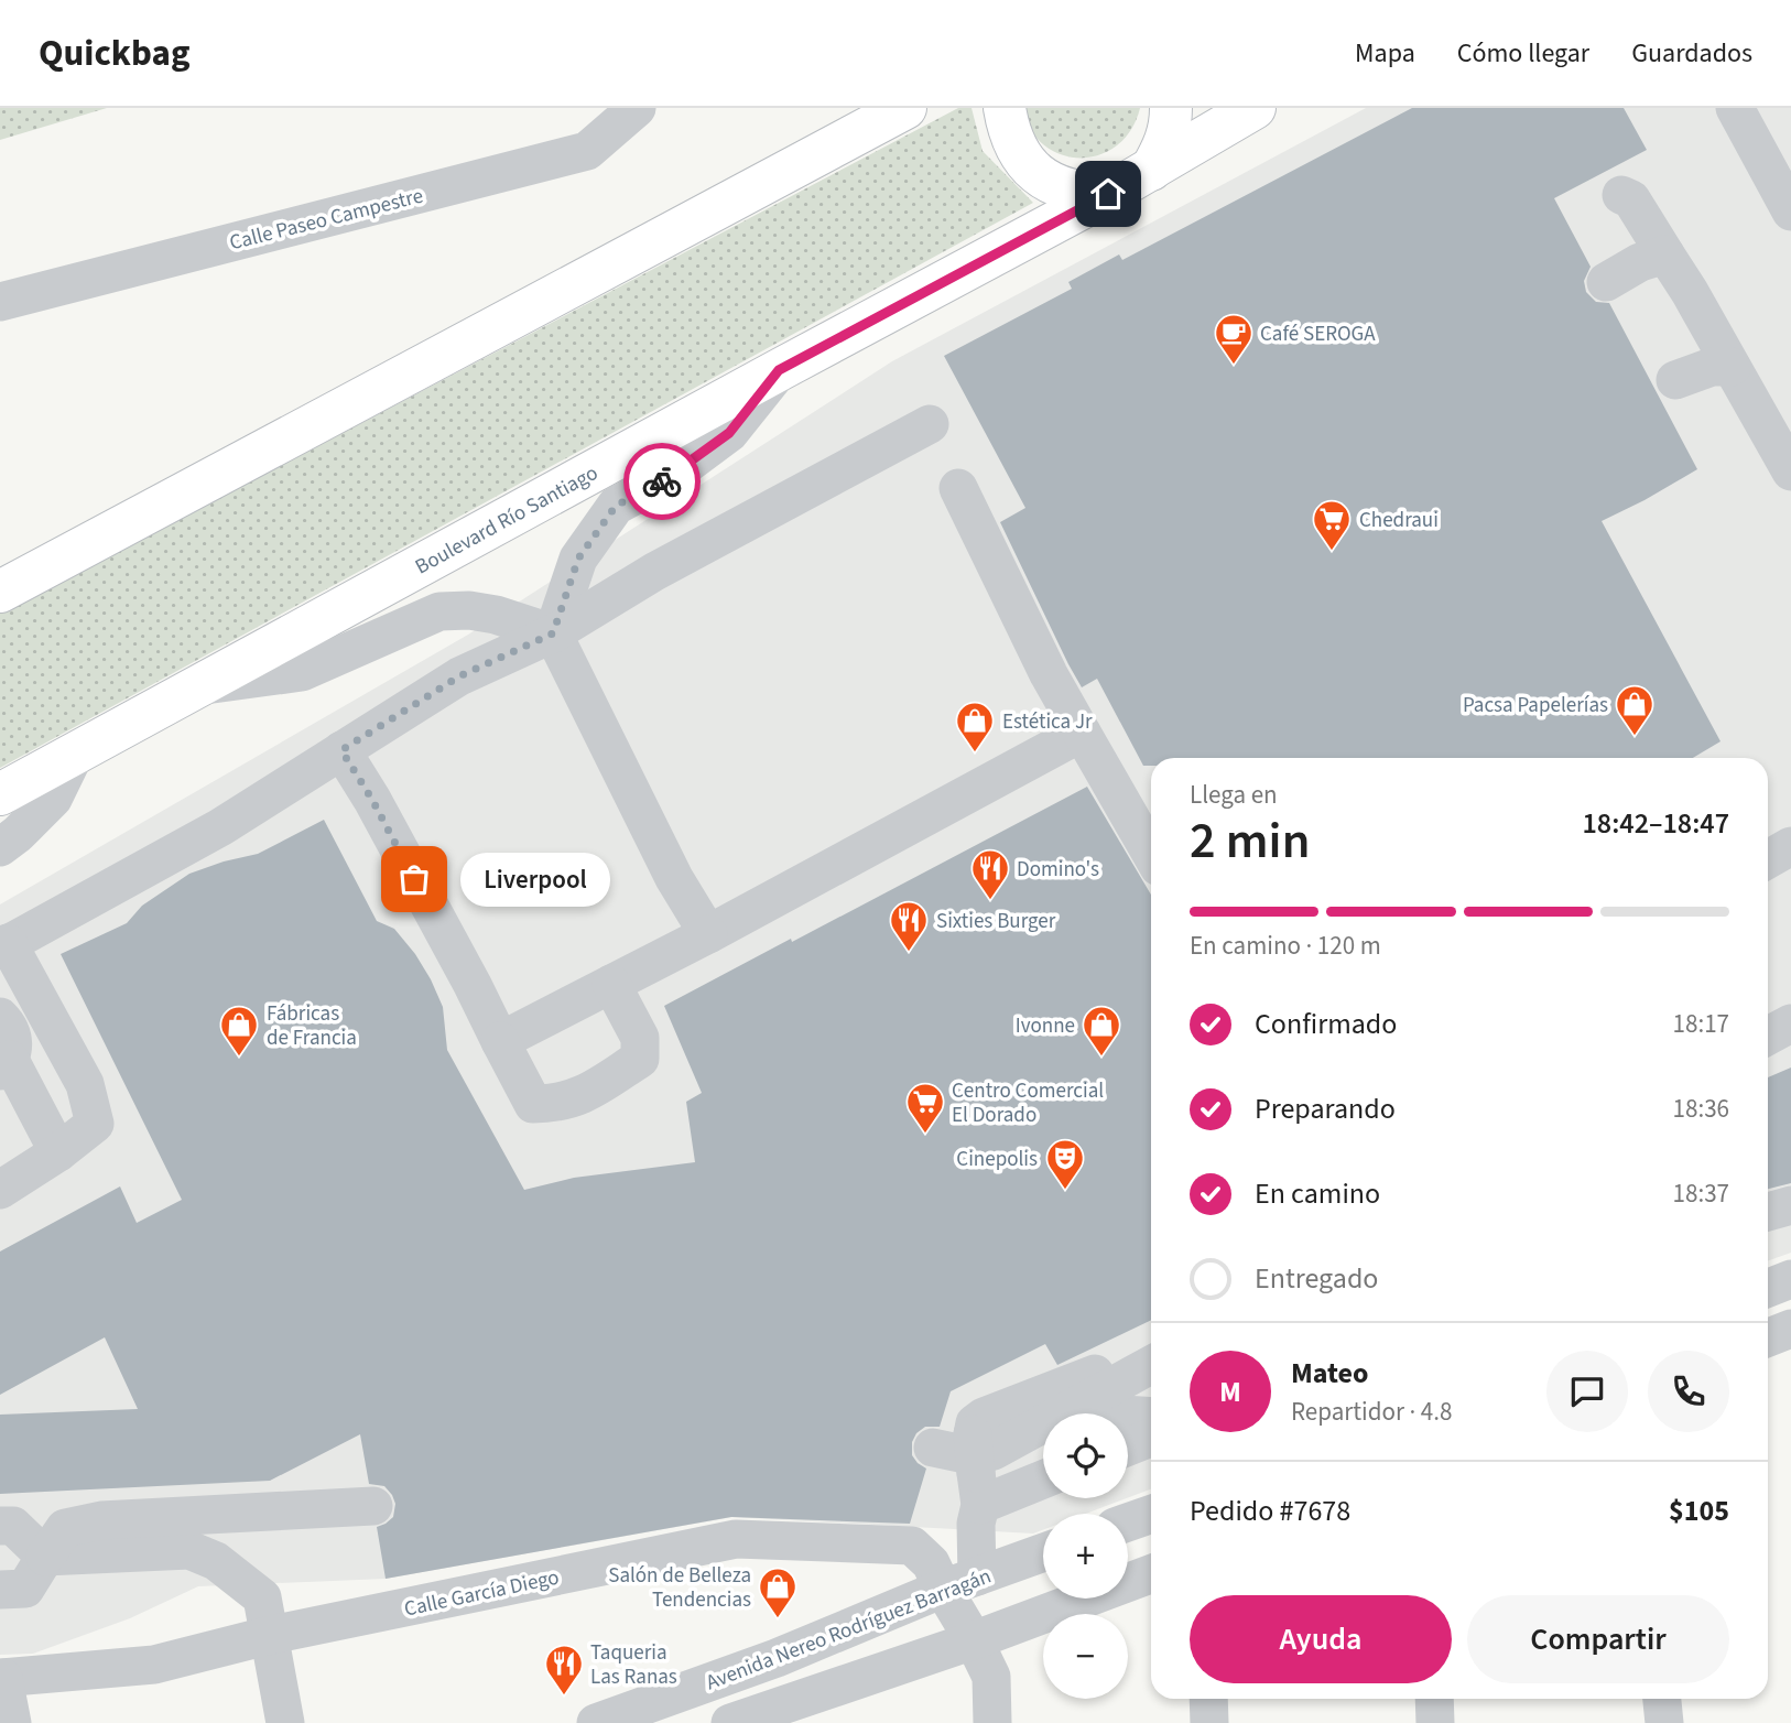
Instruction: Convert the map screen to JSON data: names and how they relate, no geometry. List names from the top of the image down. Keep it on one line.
{"streets":{"main road":["Boulevard Río Santiago"],"street":["Calle Paseo Campestre","Calle García Diego","Avenida Nereo Rodríguez Barragán"]},"crossings":[["Calle García Diego","Avenida Nereo Rodríguez Barragán"]],"places":{"cafe":["Café SEROGA"],"supermarket":["Chedraui","Centro Comercial El Dorado"],"shop":["Pacsa Papelerías","Estética Jr","Fábricas de Francia","Ivonne","Salón de Belleza Tendencias"],"other":["Liverpool"],"restaurant":["Domino's","Sixties Burger","Taqueria Las Ranas"],"theatre":["Cinepolis"]},"page":{"header":"Quickbag","nav":["Mapa","Cómo llegar","Guardados"],"heading":["2 min","Llega en","18:42–18:47"],"panel":["Mateo","Repartidor · 4.8","Pedido #7678","$105"],"bubble":"Liverpool","bar":"En camino · 120 m","list":[["Confirmado","18:17"],["Preparando","18:36"],["En camino","18:37"],"Entregado"],"round":"M","map_buttons":["+","−"],"buttons":["Ayuda","Compartir"]}}
